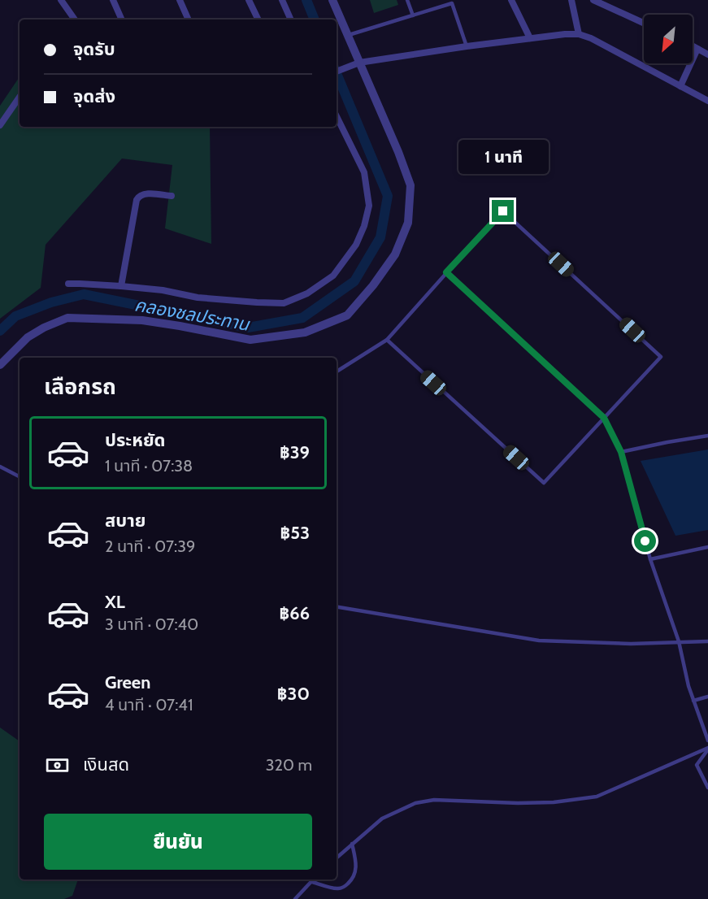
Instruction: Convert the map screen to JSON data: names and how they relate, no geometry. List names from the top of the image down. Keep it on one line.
{"water":["คลองชลประทาน"],"north":"bottom left","page":{"banner":["จุดรับ","จุดส่ง"],"bubble":"1 นาที","heading":"เลือกรถ","list":[{"name":"ประหยัด","note":"1 นาที · 07:38","value":"฿39"},{"name":"สบาย","note":"2 นาที · 07:39","value":"฿53"},{"name":"XL","note":"3 นาที · 07:40","value":"฿66"},{"name":"Green","note":"4 นาที · 07:41","value":"฿30"}],"pay":["เงินสด","320 m"],"buttons":"ยืนยัน"}}
